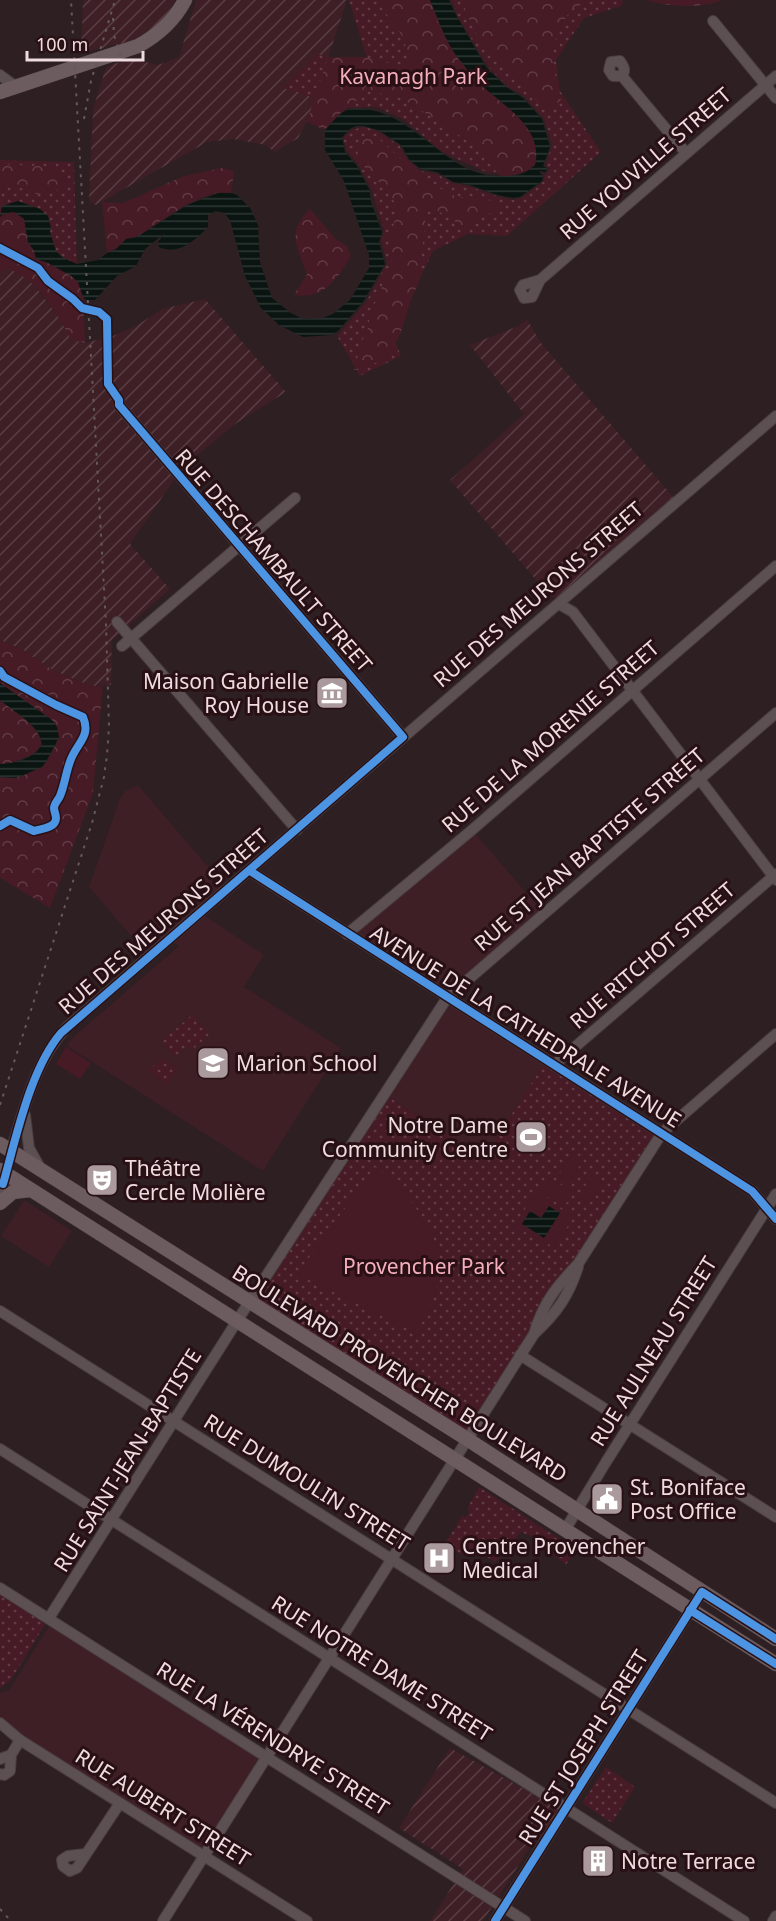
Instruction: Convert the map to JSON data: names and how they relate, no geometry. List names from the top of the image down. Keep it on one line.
{"streets":{"main road":["RUE DES MEURONS STREET","BOULEVARD PROVENCHER BOULEVARD"],"street":["RUE YOUVILLE STREET","RUE DESCHAMBAULT STREET","RUE DE LA MORENIE STREET","RUE ST JEAN BAPTISTE STREET","RUE RITCHOT STREET","AVENUE DE LA CATHEDRALE AVENUE","RUE AULNEAU STREET","RUE SAINT-JEAN-BAPTISTE","RUE DUMOULIN STREET","RUE NOTRE DAME STREET","RUE LA VÉRENDRYE STREET","RUE ST JOSEPH STREET","RUE AUBERT STREET"]},"crossings":[["RUE DESCHAMBAULT STREET","RUE DES MEURONS STREET"],["RUE DES MEURONS STREET","AVENUE DE LA CATHEDRALE AVENUE"],["RUE DES MEURONS STREET","BOULEVARD PROVENCHER BOULEVARD"],["RUE DE LA MORENIE STREET","AVENUE DE LA CATHEDRALE AVENUE"],["RUE ST JEAN BAPTISTE STREET","AVENUE DE LA CATHEDRALE AVENUE"],["RUE ST JEAN BAPTISTE STREET","BOULEVARD PROVENCHER BOULEVARD"],["RUE ST JEAN BAPTISTE STREET","RUE SAINT-JEAN-BAPTISTE"],["RUE RITCHOT STREET","AVENUE DE LA CATHEDRALE AVENUE"],["AVENUE DE LA CATHEDRALE AVENUE","RUE AULNEAU STREET"],["RUE AULNEAU STREET","BOULEVARD PROVENCHER BOULEVARD"],["BOULEVARD PROVENCHER BOULEVARD","RUE SAINT-JEAN-BAPTISTE"],["BOULEVARD PROVENCHER BOULEVARD","RUE ST JOSEPH STREET"],["RUE SAINT-JEAN-BAPTISTE","RUE DUMOULIN STREET"],["RUE SAINT-JEAN-BAPTISTE","RUE NOTRE DAME STREET"],["RUE SAINT-JEAN-BAPTISTE","RUE LA VÉRENDRYE STREET"],["RUE DUMOULIN STREET","RUE ST JOSEPH STREET"],["RUE NOTRE DAME STREET","RUE ST JOSEPH STREET"],["RUE LA VÉRENDRYE STREET","RUE ST JOSEPH STREET"]],"parks":["Kavanagh Park","Provencher Park"],"places":{"museum":["Maison Gabrielle Roy House"],"school or university":["Marion School"],"sports":["Notre Dame Community Centre"],"theatre":["Théâtre Cercle Molière"],"public building":["St. Boniface Post Office"],"hospital":["Centre Provencher Medical"],"building":["Notre Terrace"]},"scale_bar":"100 m"}
